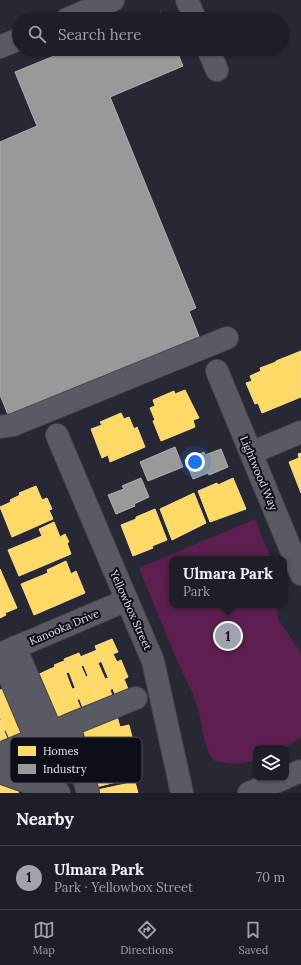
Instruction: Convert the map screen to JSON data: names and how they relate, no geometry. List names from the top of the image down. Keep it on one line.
{"streets":{"street":["Lightwood Way","Yellowbox Street","Kanooka Drive"]},"crossings":[["Yellowbox Street","Kanooka Drive"]],"legend":["Homes","Industry"],"page":{"search":"Search here","popup":["Ulmara Park","Park"],"pins":"1","heading":"Nearby","list":[{"mark":"1","name":"Ulmara Park","note":"Park · Yellowbox Street","value":"70 m"}],"nav":["Map","Directions","Saved"]}}
